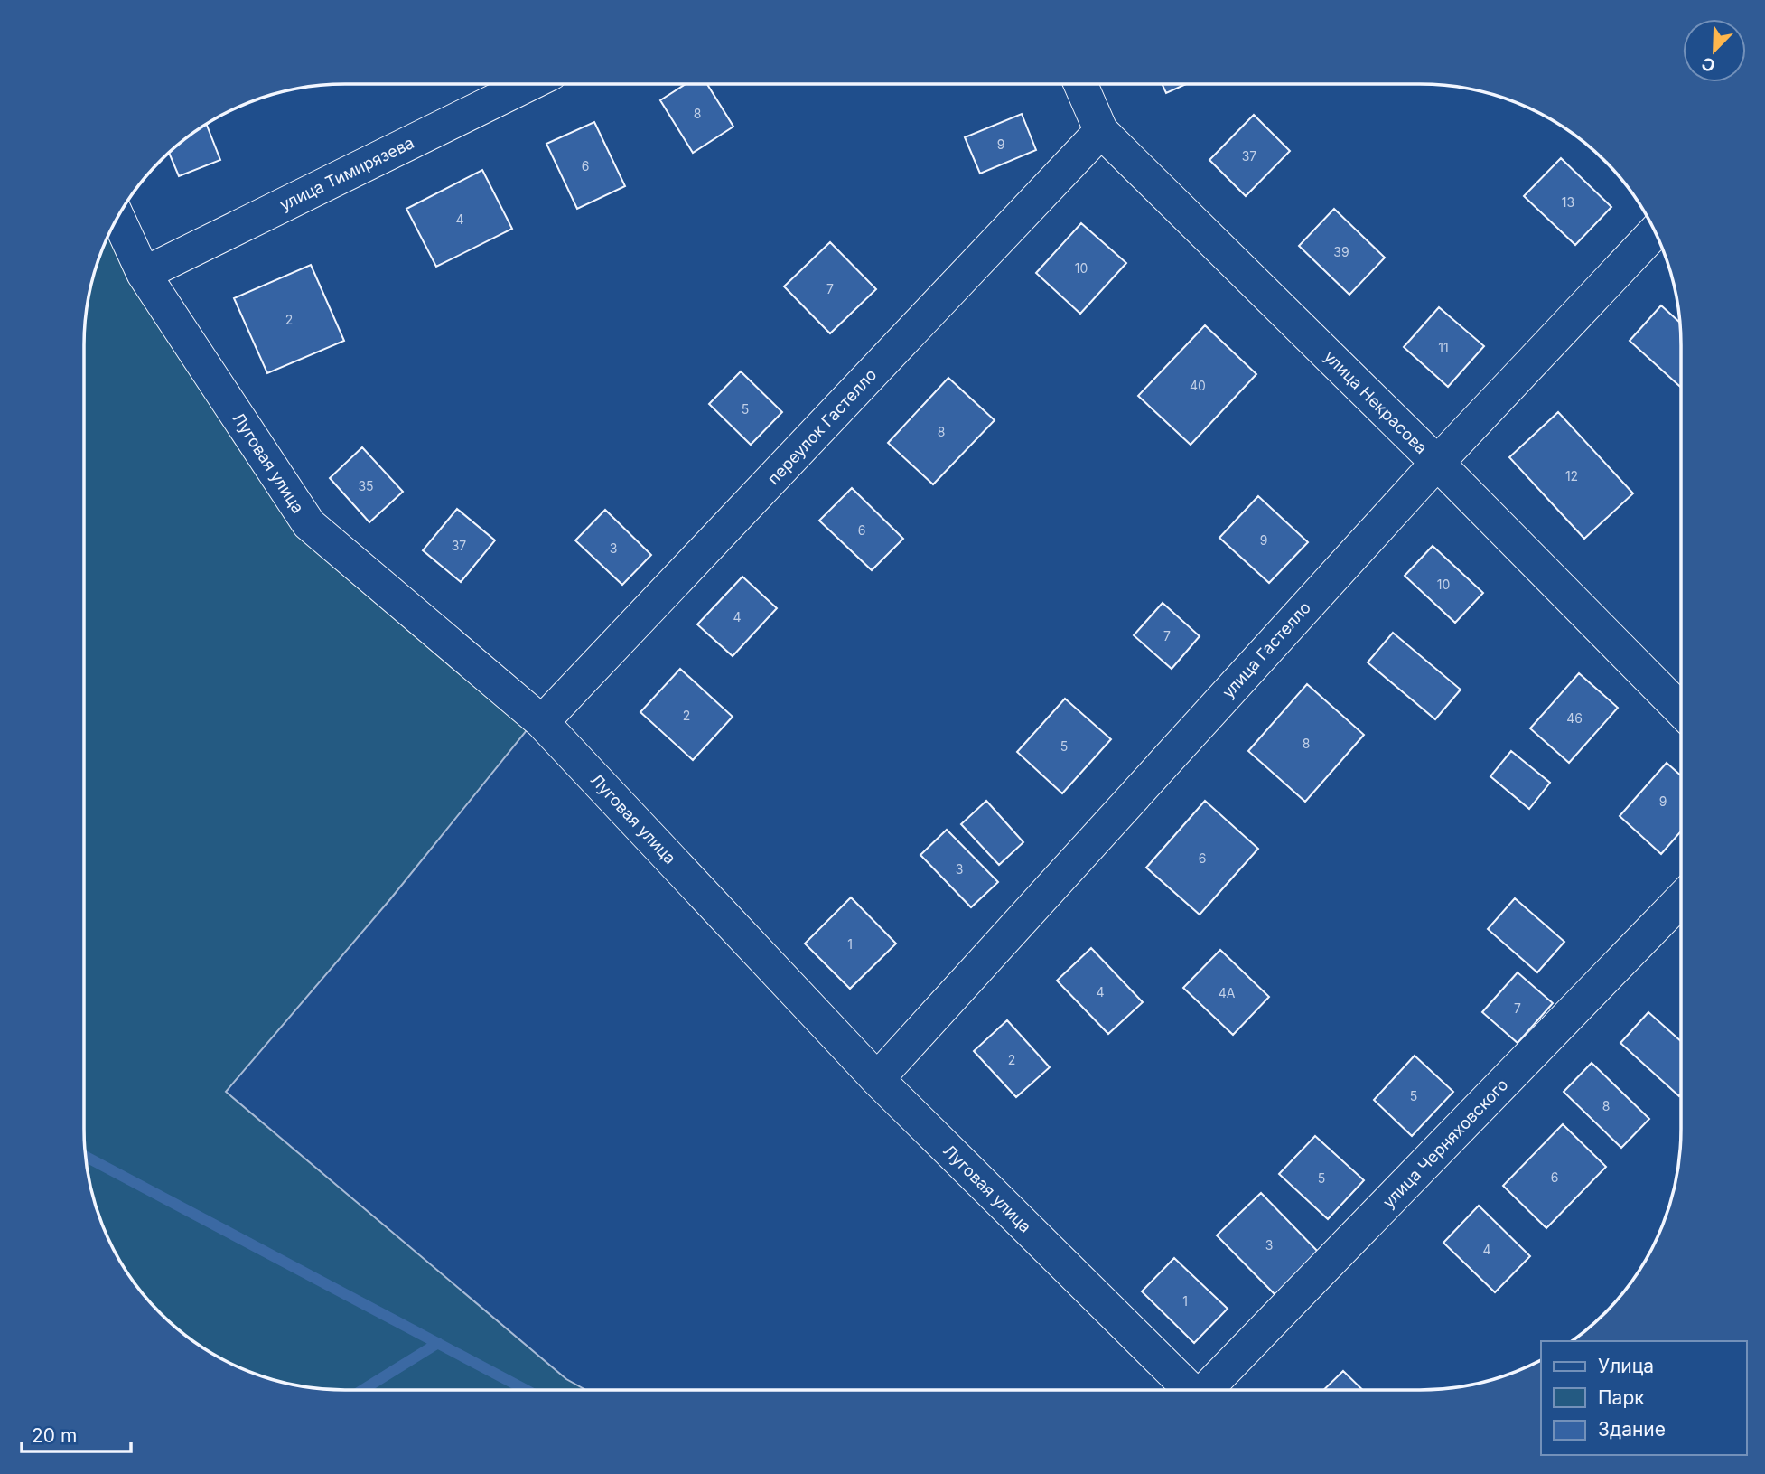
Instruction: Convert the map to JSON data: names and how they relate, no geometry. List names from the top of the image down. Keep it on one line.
{"streets":{"street":["улица Тимирязева","улица Некрасова","переулок Гастелло","Луговая улица","улица Гастелло","улица Черняховского"]},"crossings":[["улица Тимирязева","Луговая улица"],["улица Некрасова","переулок Гастелло"],["улица Некрасова","улица Гастелло"],["переулок Гастелло","Луговая улица"],["Луговая улица","улица Гастелло"]],"house_numbers":["8","9","37","6","13","4","39","10","7","2","11","40","5","8","12","35","6","9","37","3","10","4","7","2","46","8","5","9","6","3","1","4","4А","7","2","5","8","6","5","3","4","1"],"legend":["Улица","Парк","Здание"],"scale_bar":"20 m","north":"bottom left"}
